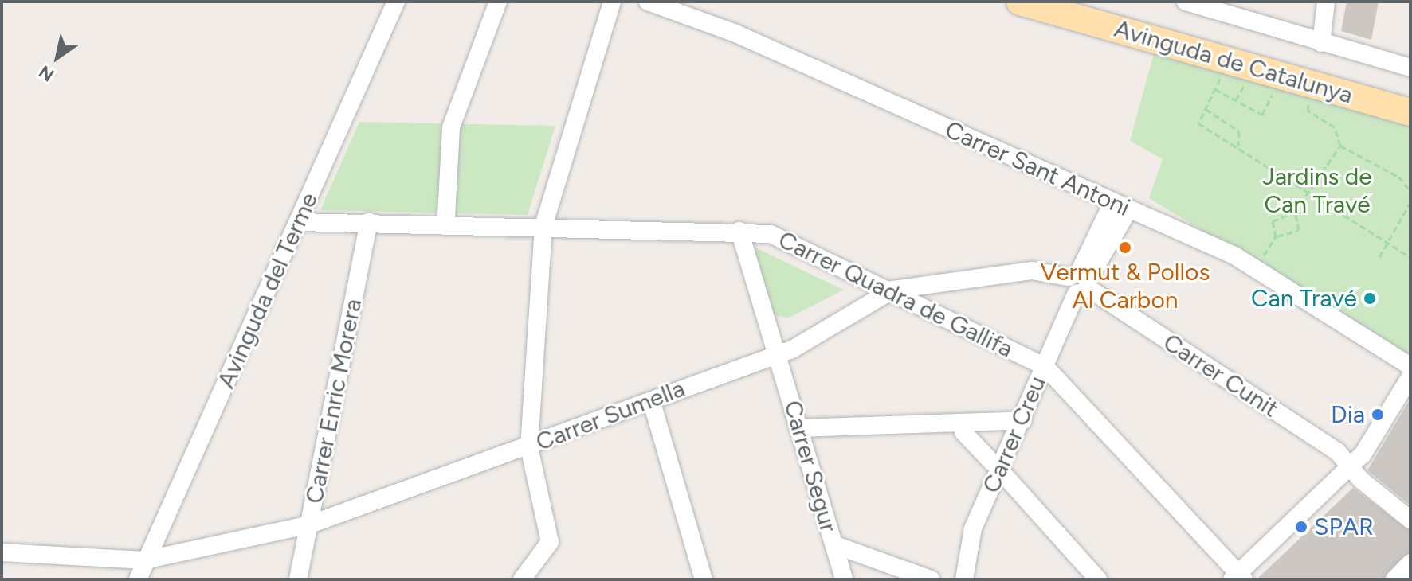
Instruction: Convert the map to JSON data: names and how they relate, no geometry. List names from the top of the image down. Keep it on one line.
{"streets":{"main road":["Avinguda de Catalunya"],"street":["Carrer Sant Antoni","Avinguda del Terme","Carrer Quadra de Gallifa","Carrer Cunit","Carrer Enric Morera","Carrer Sumella","Carrer Creu","Carrer Segur"]},"crossings":[["Carrer Sant Antoni","Carrer Creu"],["Avinguda del Terme","Carrer Quadra de Gallifa"],["Avinguda del Terme","Carrer Sumella"],["Carrer Quadra de Gallifa","Carrer Enric Morera"],["Carrer Quadra de Gallifa","Carrer Sumella"],["Carrer Quadra de Gallifa","Carrer Creu"],["Carrer Quadra de Gallifa","Carrer Segur"],["Carrer Cunit","Carrer Sumella"],["Carrer Cunit","Carrer Creu"],["Carrer Enric Morera","Carrer Sumella"],["Carrer Sumella","Carrer Creu"],["Carrer Sumella","Carrer Segur"]],"parks":["Jardins de Can Travé"],"places":["Vermut & Pollos Al Carbon","Can Travé","Dia","SPAR"],"north":"bottom left"}
